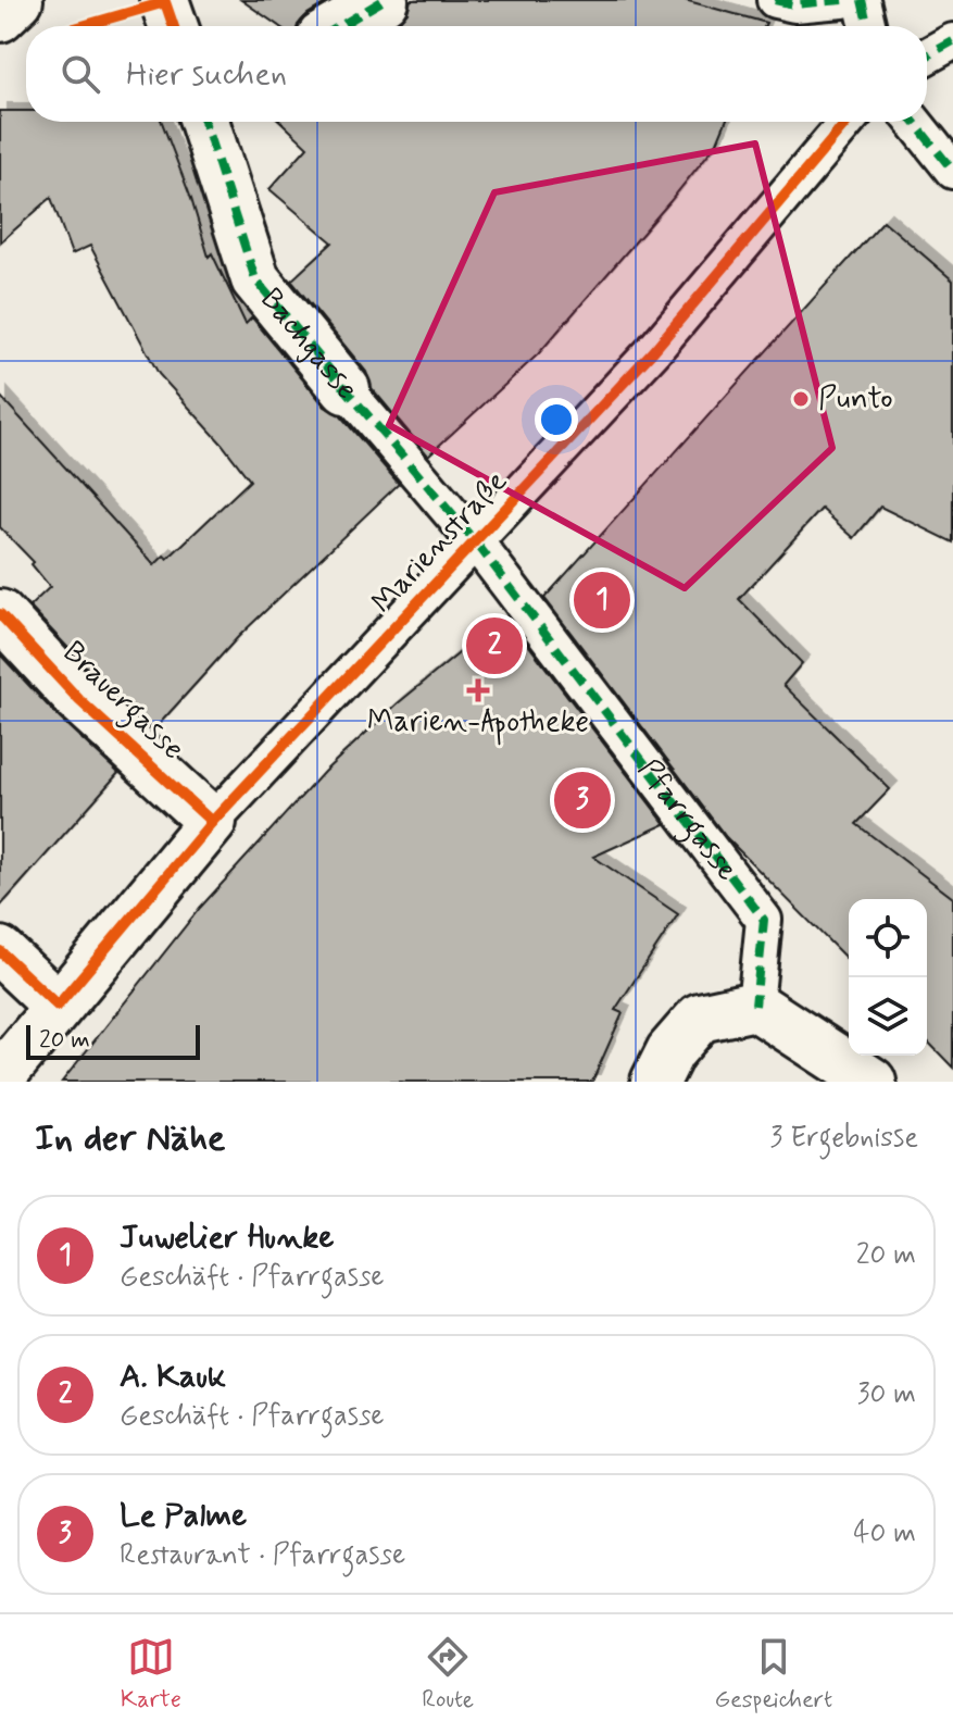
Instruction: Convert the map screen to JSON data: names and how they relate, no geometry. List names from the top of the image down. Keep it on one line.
{"streets":{"street":["Bachgasse","Marienstraße","Brauergasse","Pfarrgasse"]},"crossings":[["Bachgasse","Marienstraße"],["Bachgasse","Pfarrgasse"],["Marienstraße","Brauergasse"],["Marienstraße","Pfarrgasse"]],"places":{"other":["Punto"],"health":["Marien-Apotheke"]},"scale_bar":"20 m","page":{"search":"Hier suchen","pins":["1","2","3"],"scale":"20 m","heading":["In der Nähe","3 Ergebnisse"],"list":[{"mark":"1","name":"Juwelier Hunke","note":"Geschäft · Pfarrgasse","value":"20 m"},{"mark":"2","name":"A. Kauk","note":"Geschäft · Pfarrgasse","value":"30 m"},{"mark":"3","name":"Le Palme","note":"Restaurant · Pfarrgasse","value":"40 m"}],"nav":["Karte","Route","Gespeichert"]}}
